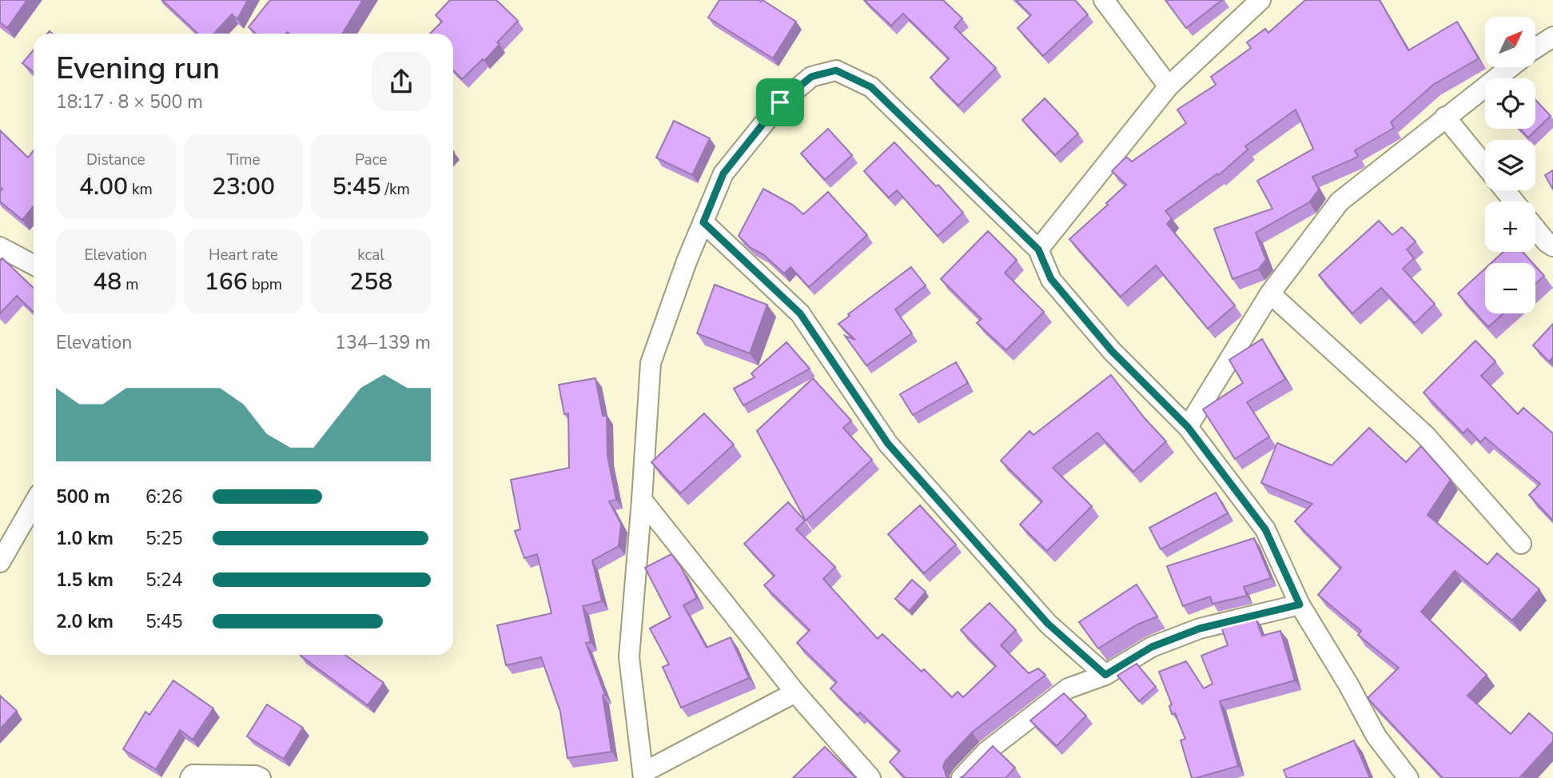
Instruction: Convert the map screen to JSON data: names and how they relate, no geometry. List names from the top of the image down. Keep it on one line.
{"north":"top right","page":{"map_buttons":["+","−"],"heading":["Evening run","18:17 · 8 × 500 m"],"stats":[["Distance","4.00 km"],["Time","23:00"],["Pace","5:45 /km"],["Elevation","48 m"],["Heart rate","166 bpm"],["kcal","258"]],"chart":["Elevation","134–139 m"],"list":[{"name":"500 m","note":"6:26"},{"name":"1.0 km","note":"5:25"},{"name":"1.5 km","note":"5:24"},{"name":"2.0 km","note":"5:45"}]}}
